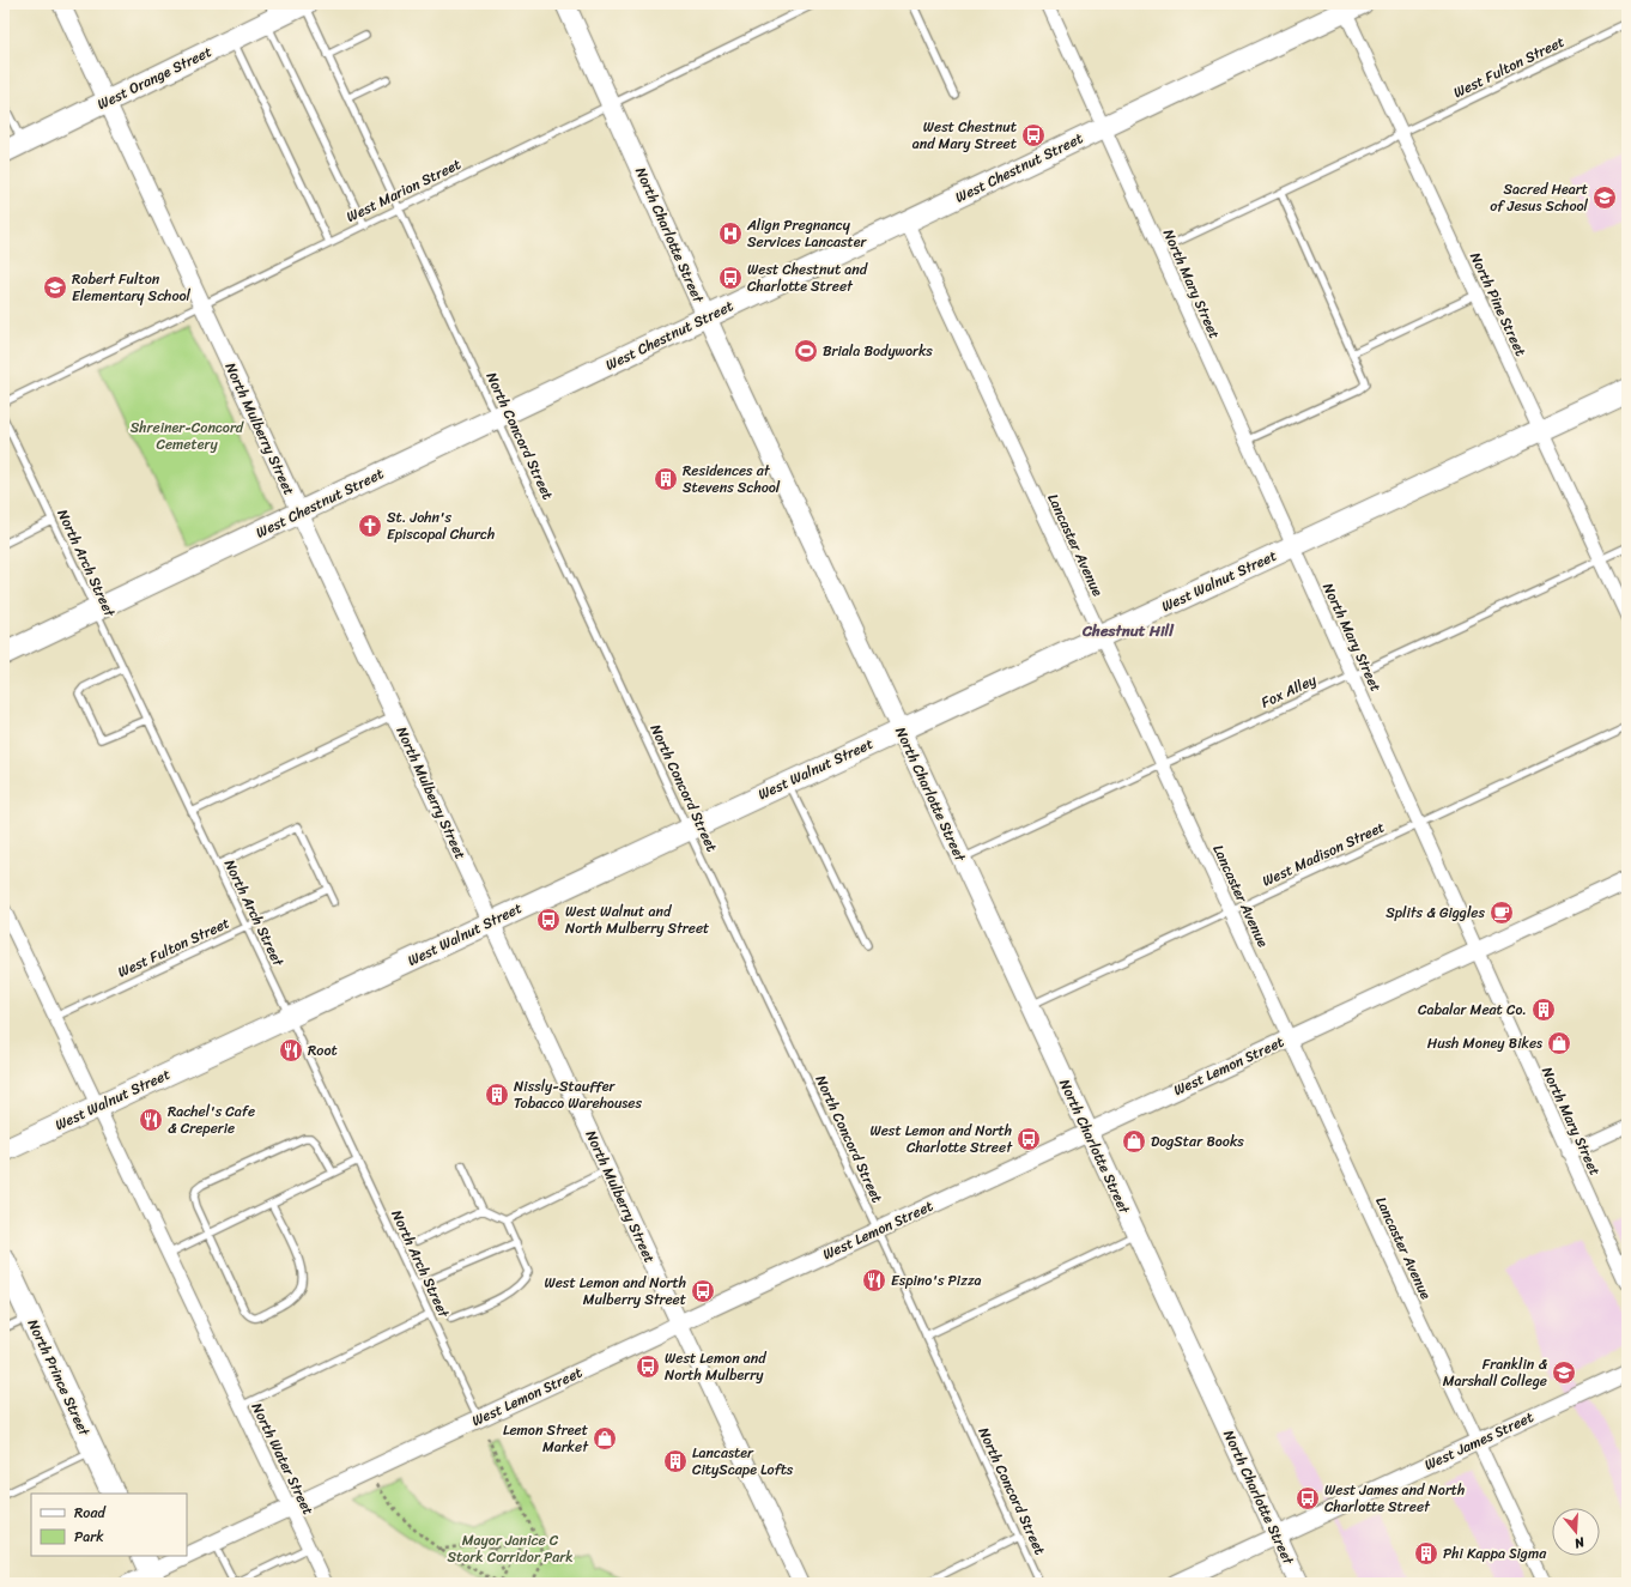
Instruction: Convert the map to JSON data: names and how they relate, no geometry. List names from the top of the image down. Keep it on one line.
{"streets":{"highway":["North Prince Street"],"main road":["West Orange Street","West Chestnut Street","North Charlotte Street","West Walnut Street"],"street":["North Mary Street","North Pine Street","North Mulberry Street","Lancaster Avenue","West Lemon Street","West James Street","North Water Street"],"lane":["West Fulton Street","West Marion Street","North Concord Street","North Arch Street","Fox Alley","West Madison Street"]},"crossings":[["West Fulton Street","North Mary Street"],["West Fulton Street","North Pine Street"],["West Fulton Street","North Arch Street"],["West Fulton Street","North Water Street"],["West Orange Street","North Mulberry Street"],["West Orange Street","North Concord Street"],["West Chestnut Street","North Charlotte Street"],["West Chestnut Street","North Mary Street"],["West Chestnut Street","North Pine Street"],["West Chestnut Street","North Mulberry Street"],["West Chestnut Street","North Concord Street"],["West Chestnut Street","Lancaster Avenue"],["West Chestnut Street","North Arch Street"],["West Marion Street","North Charlotte Street"],["West Marion Street","North Mulberry Street"],["West Marion Street","North Concord Street"],["North Charlotte Street","West Walnut Street"],["North Charlotte Street","Fox Alley"],["North Charlotte Street","West Madison Street"],["North Charlotte Street","West Lemon Street"],["North Charlotte Street","West James Street"],["North Mary Street","West Walnut Street"],["North Mary Street","Fox Alley"],["North Mary Street","West Madison Street"],["North Mary Street","West Lemon Street"],["North Pine Street","West Walnut Street"],["North Pine Street","Fox Alley"],["North Mulberry Street","West Walnut Street"],["North Mulberry Street","West Lemon Street"],["North Concord Street","West Walnut Street"],["North Concord Street","West Lemon Street"],["Lancaster Avenue","West Walnut Street"],["Lancaster Avenue","Fox Alley"],["Lancaster Avenue","West Madison Street"],["Lancaster Avenue","West Lemon Street"],["Lancaster Avenue","West James Street"],["North Arch Street","West Walnut Street"],["North Arch Street","West Lemon Street"],["West Walnut Street","North Water Street"],["West Lemon Street","North Water Street"]],"districts":["Chestnut Hill"],"parks":["Shreiner-Concord Cemetery","Mayor Janice C Stork Corridor Park"],"places":{"bus stop":["West Chestnut and Mary Street","West Chestnut and Charlotte Street","West Walnut and North Mulberry Street","West Lemon and North Charlotte Street","West Lemon and North Mulberry Street","West Lemon and North Mulberry","West James and North Charlotte Street"],"school or university":["Sacred Heart of Jesus School","Robert Fulton Elementary School","Franklin & Marshall College"],"hospital":["Align Pregnancy Services Lancaster"],"sports":["Briala Bodyworks"],"building":["Residences at Stevens School","Cabalar Meat Co.","Nissly-Stauffer Tobacco Warehouses","Lancaster CityScape Lofts","Phi Kappa Sigma"],"church":["St. John's Episcopal Church"],"cafe":["Splits & Giggles"],"shop":["Hush Money Bikes","DogStar Books","Lemon Street Market"],"restaurant":["Root","Rachel's Cafe & Creperie","Espino's Pizza"]},"legend":["Road","Park"],"north":"bottom"}
